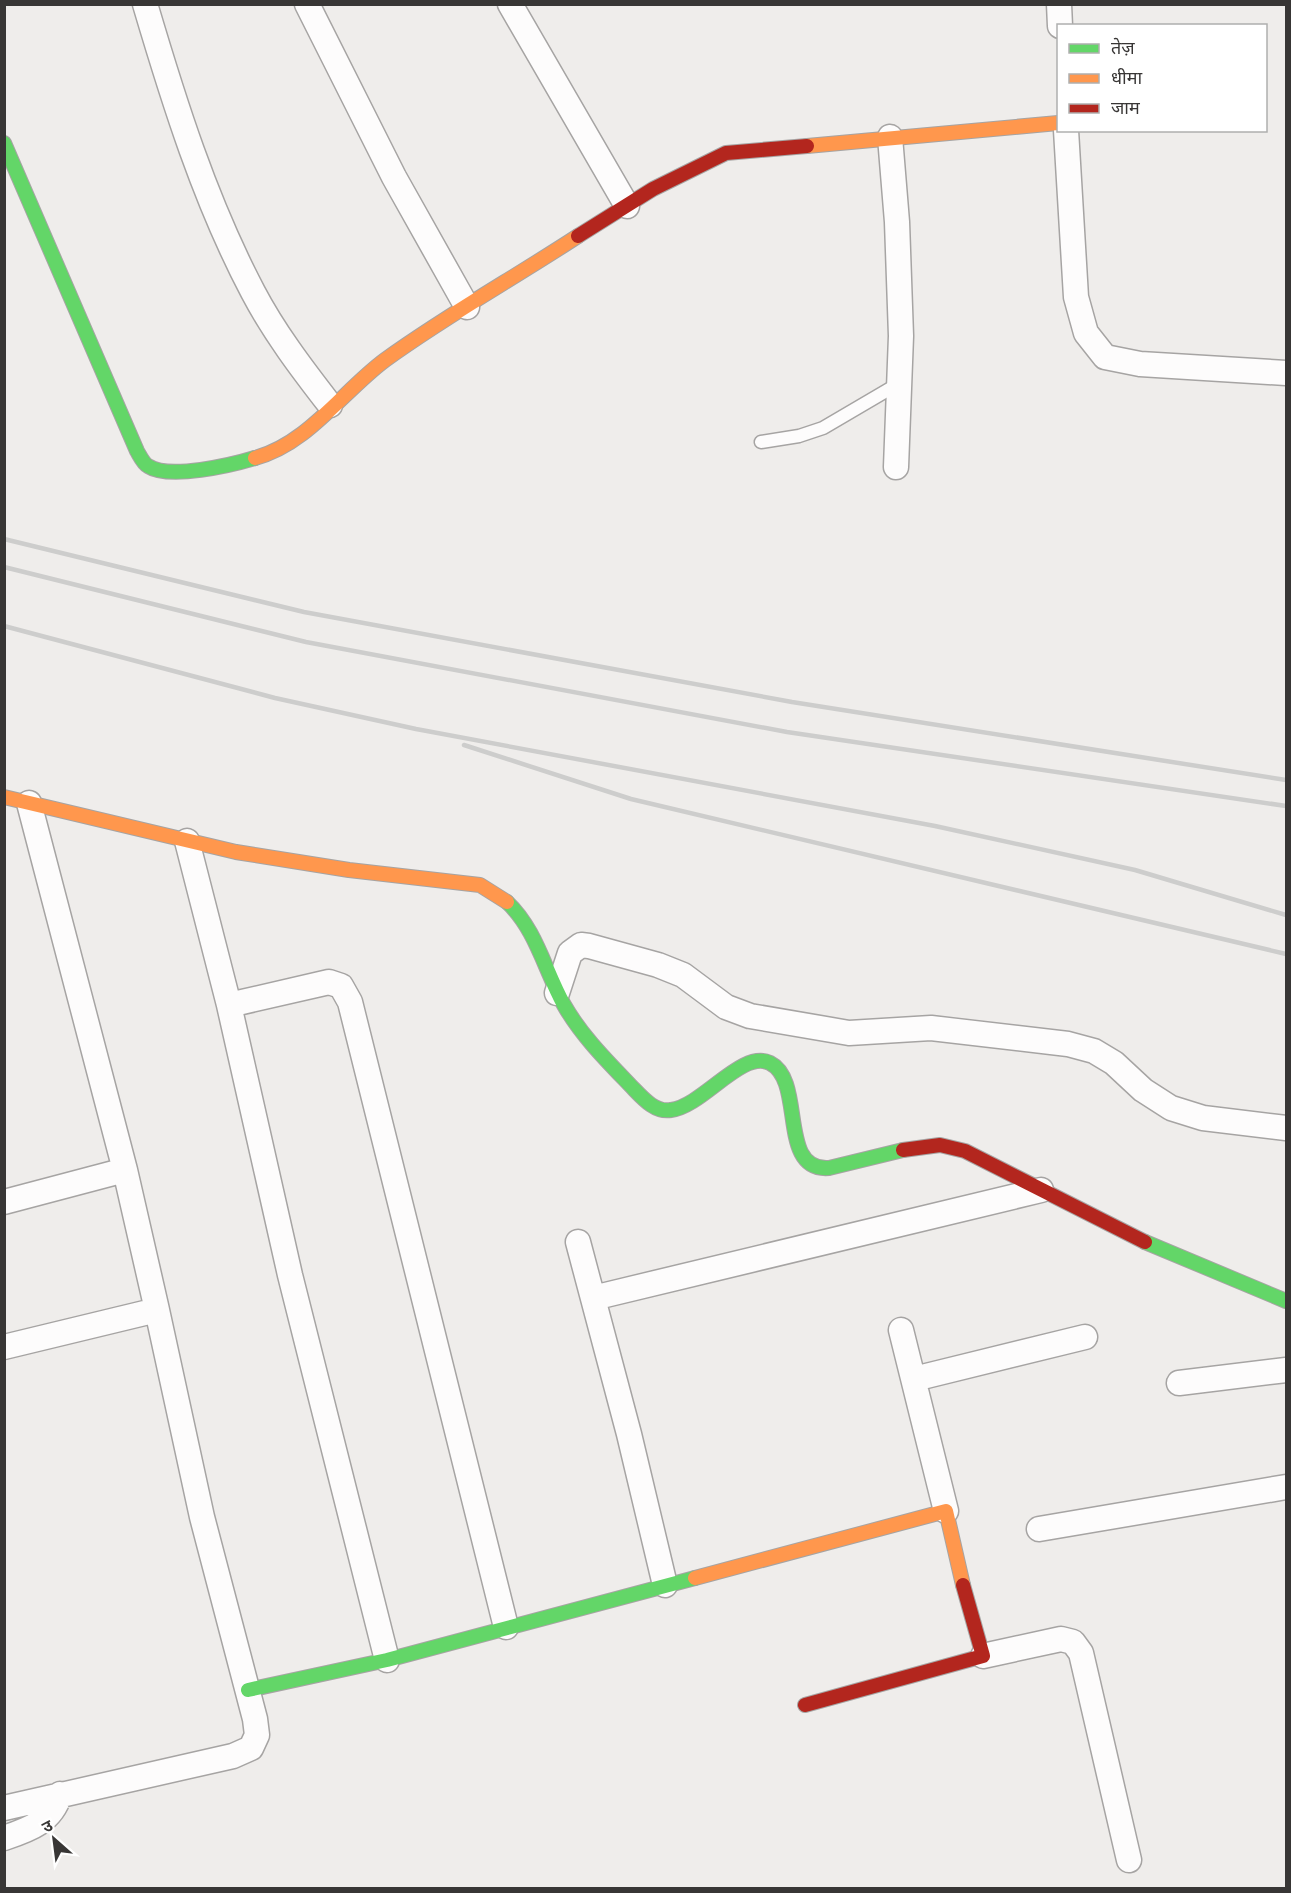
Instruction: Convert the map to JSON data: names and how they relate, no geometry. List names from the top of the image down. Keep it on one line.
{"legend":["तेज़","धीमा","जाम"],"north":"top left"}
